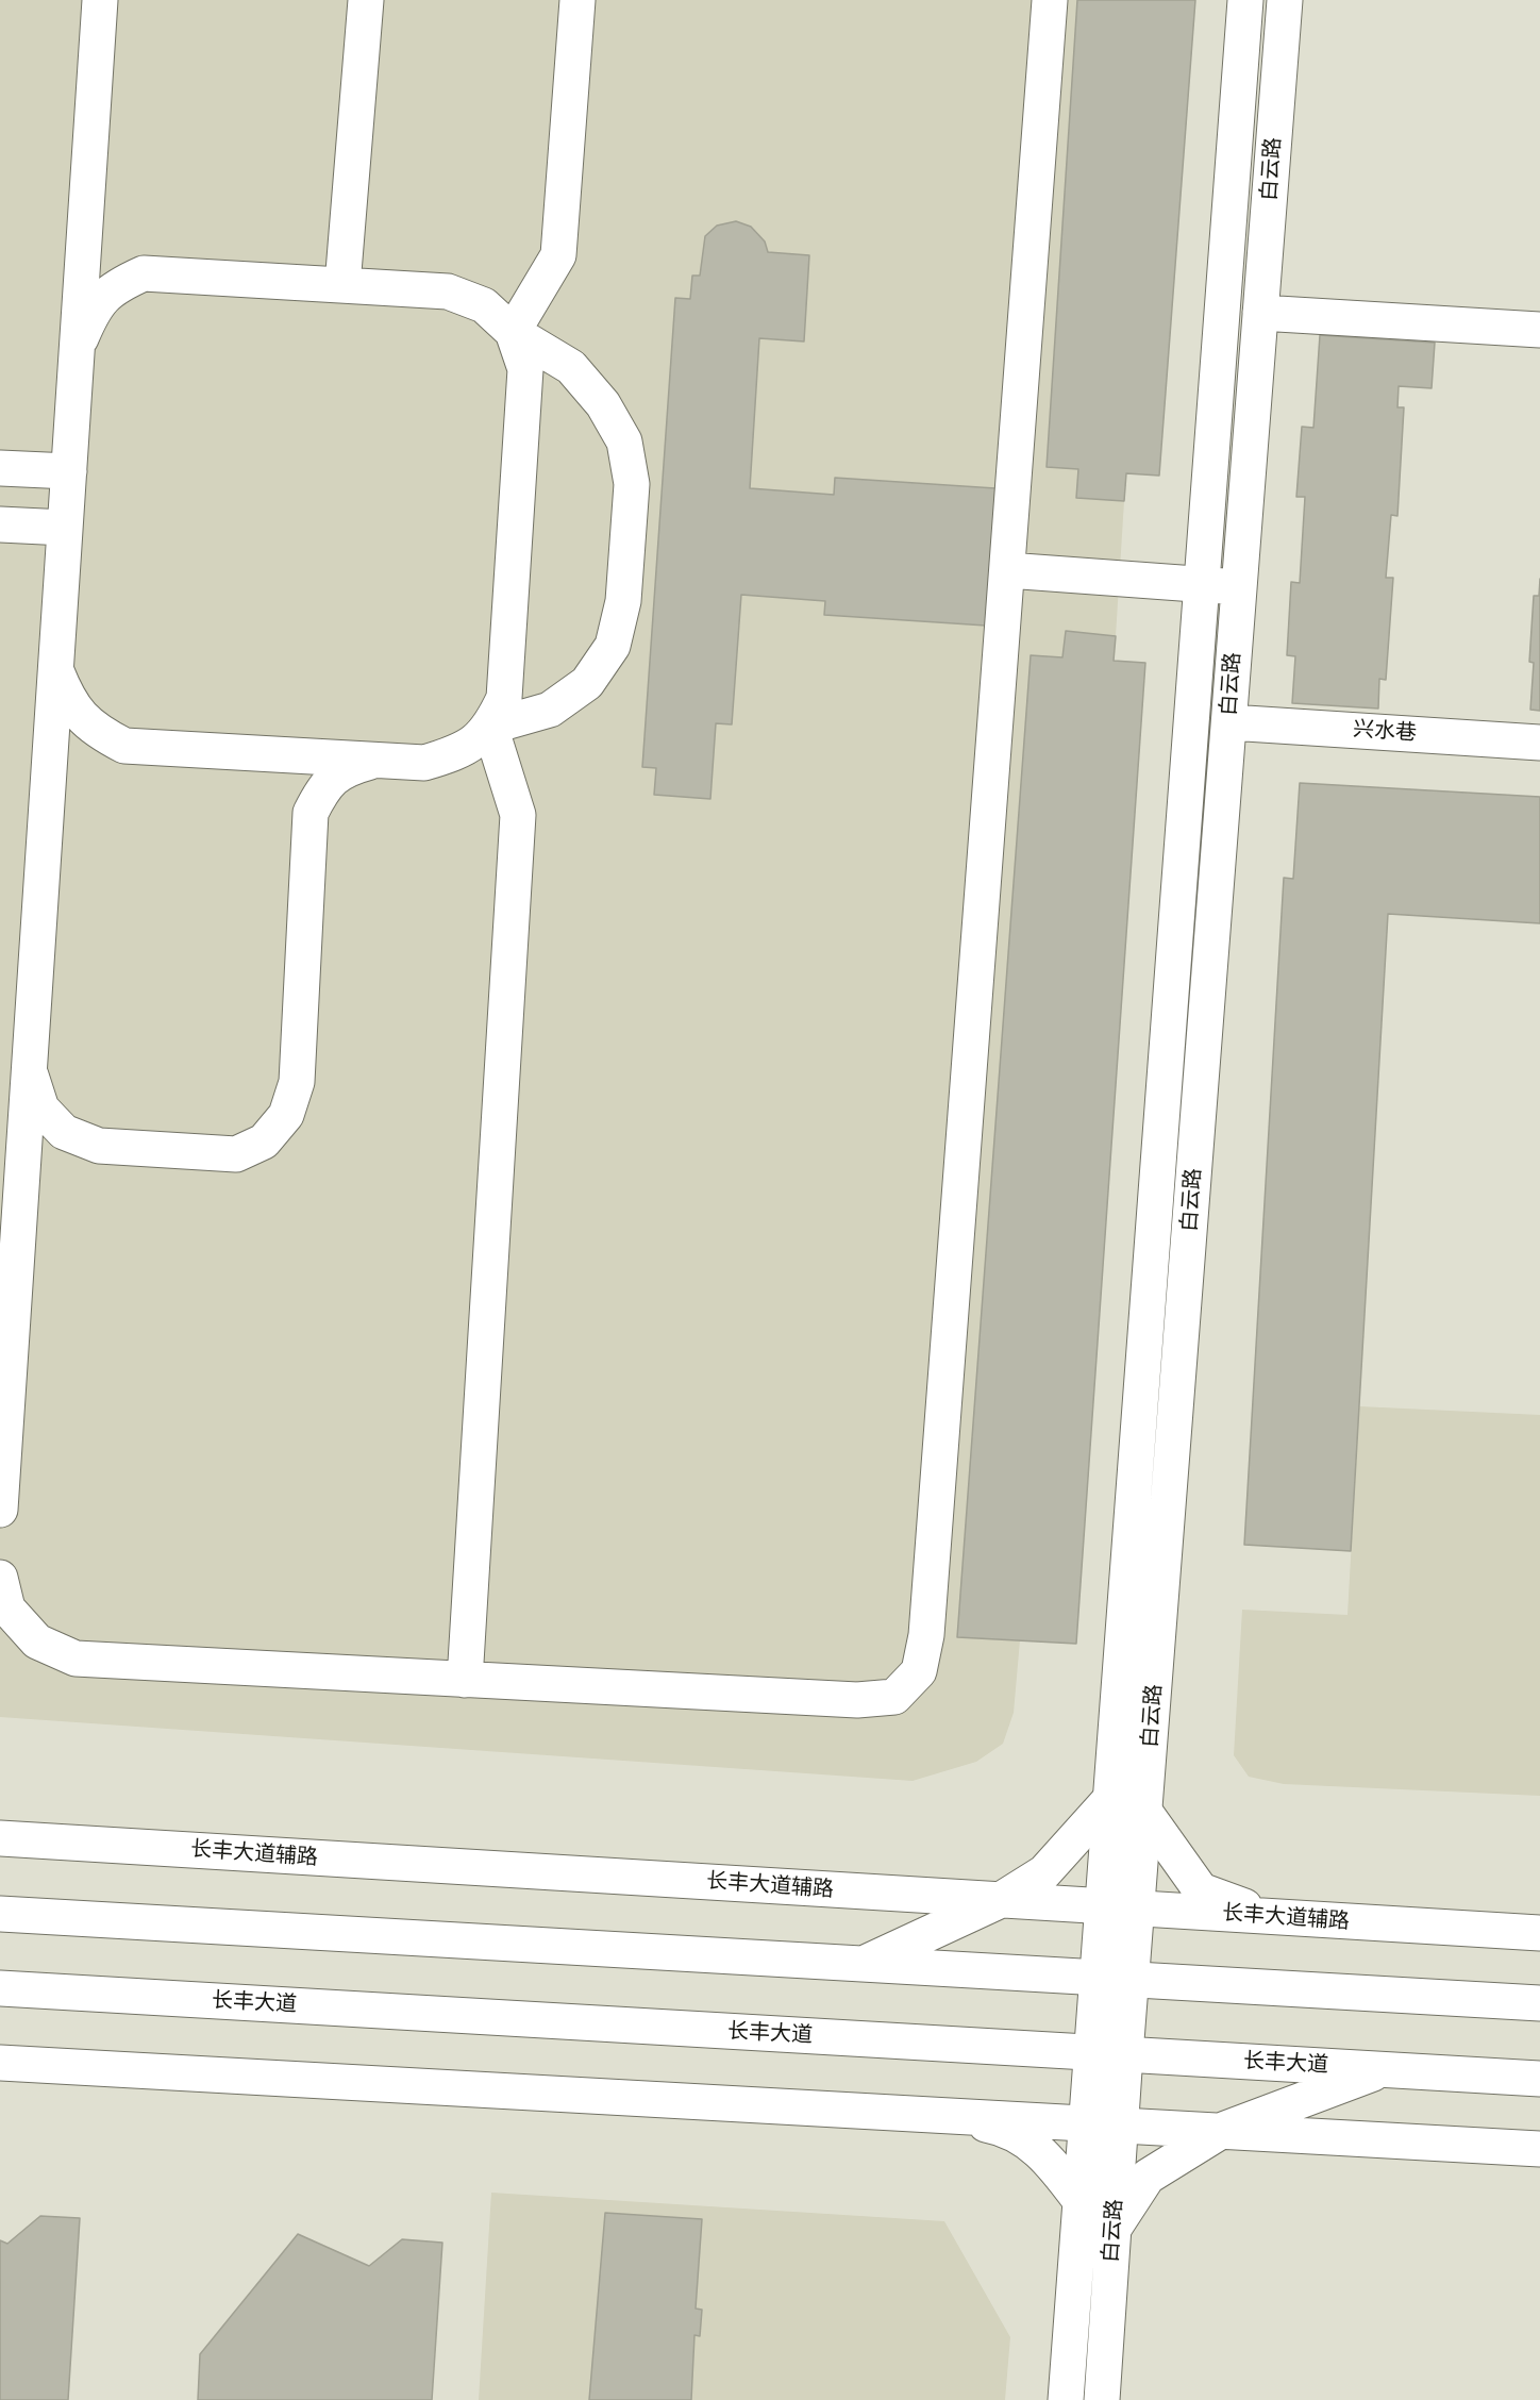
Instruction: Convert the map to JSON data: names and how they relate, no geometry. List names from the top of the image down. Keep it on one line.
{"streets":{"main road":["白云路","兴水巷","长丰大道辅路","长丰大道"]},"crossings":[["白云路","兴水巷"],["白云路","长丰大道辅路"],["白云路","长丰大道"]]}
